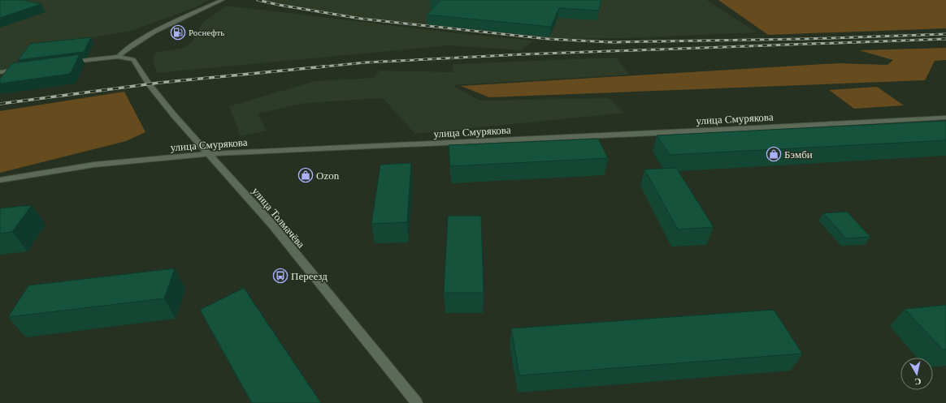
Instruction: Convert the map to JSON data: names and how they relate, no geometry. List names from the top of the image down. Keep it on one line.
{"streets":{"street":["улица Смурякова","улица Толмачёва"]},"crossings":[["улица Смурякова","улица Толмачёва"]],"places":{"fuel station":["Роснефть"],"shop":["Бэмби","Ozon"],"bus stop":["Переезд"]},"north":"bottom"}
